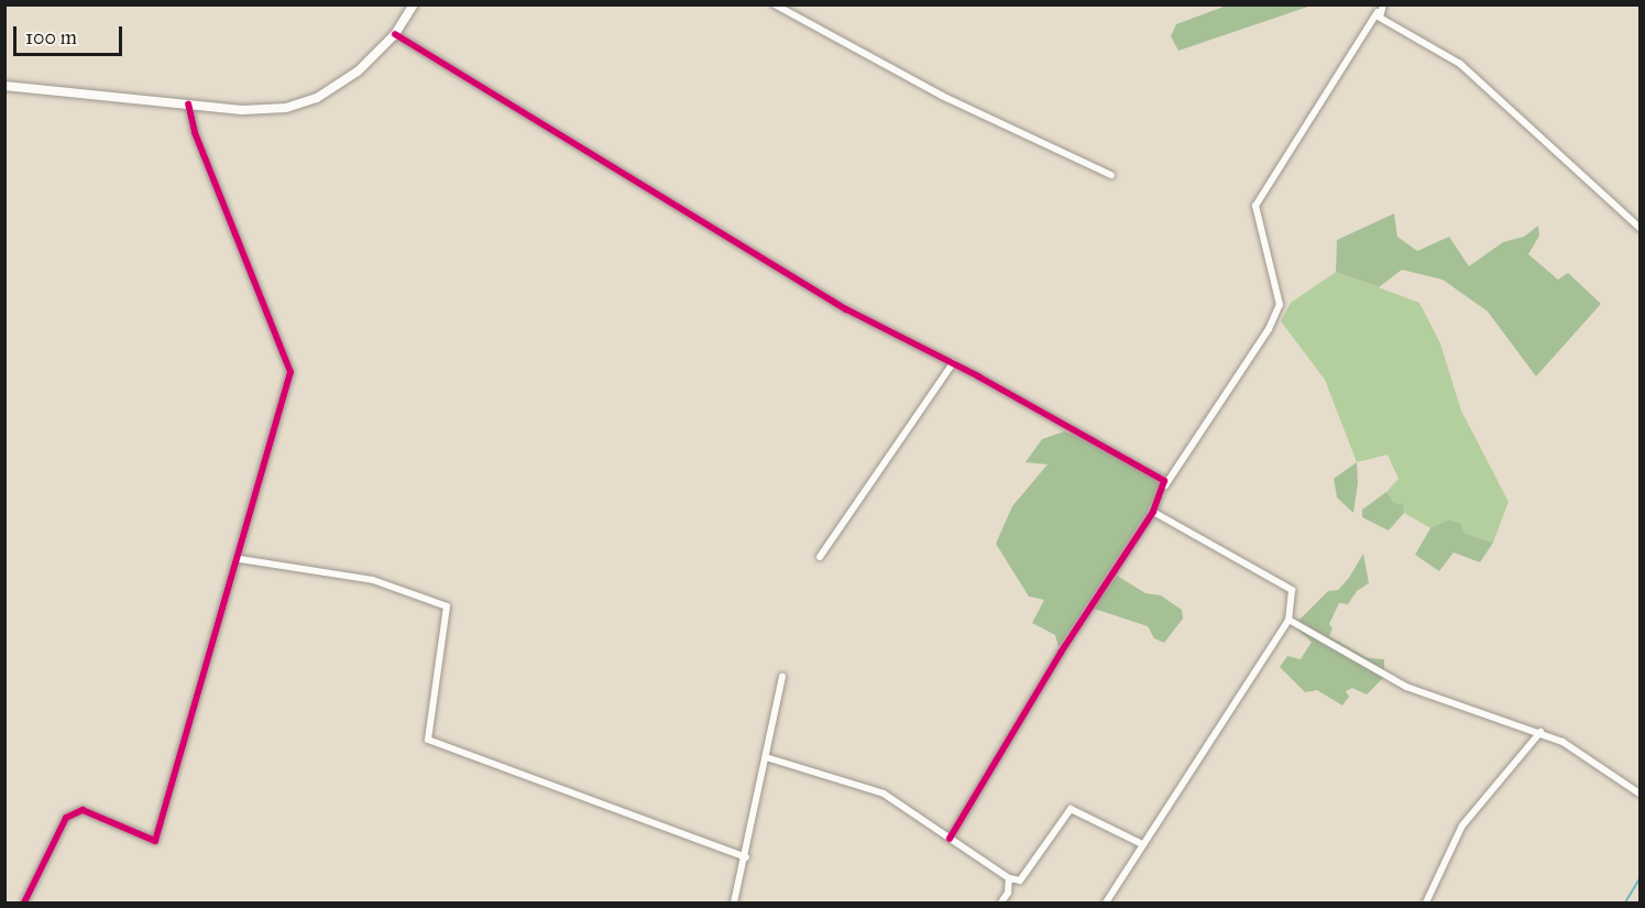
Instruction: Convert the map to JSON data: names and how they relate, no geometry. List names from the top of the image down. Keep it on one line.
{"scale_bar":"100 m"}
